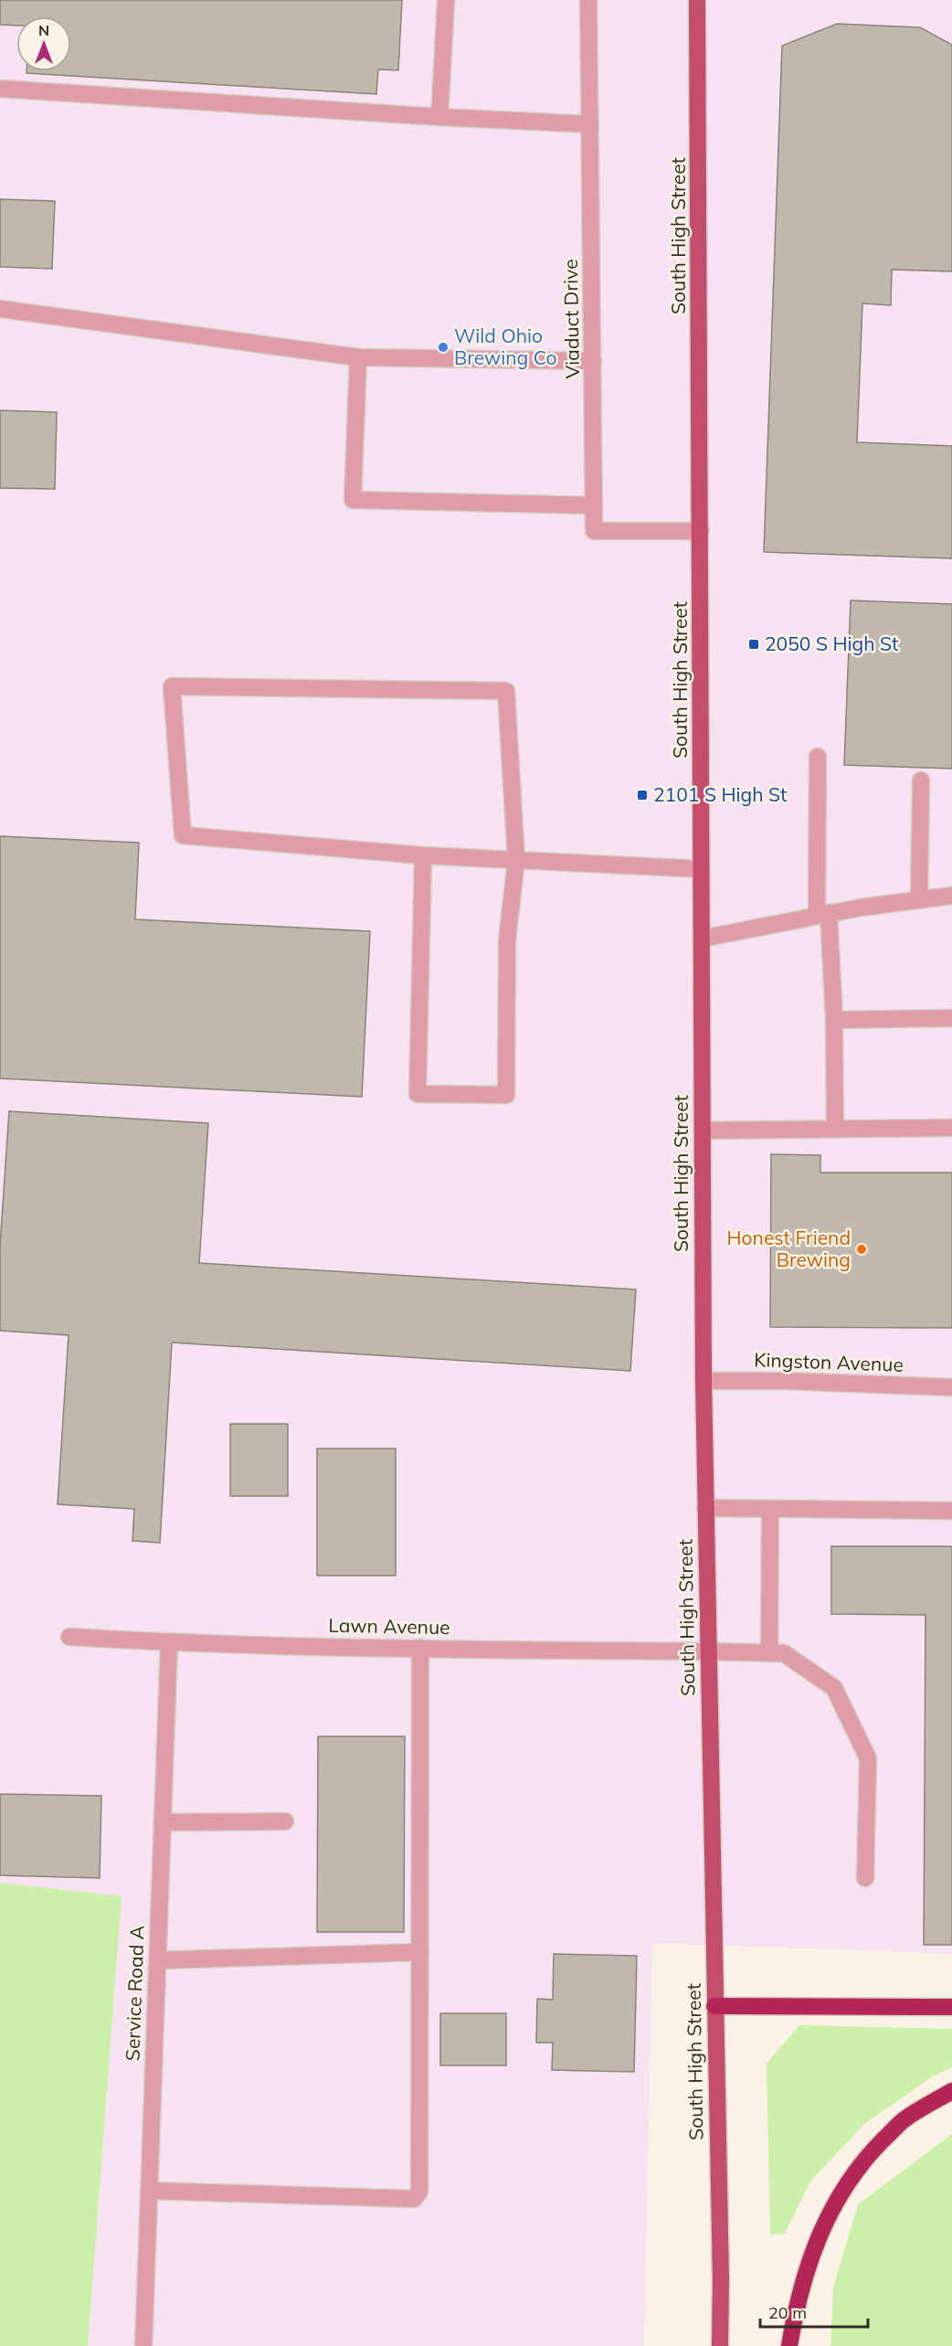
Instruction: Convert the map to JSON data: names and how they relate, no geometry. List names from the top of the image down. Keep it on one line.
{"streets":{"main road":["South High Street"],"street":["Viaduct Drive","Kingston Avenue","Lawn Avenue","Service Road A"]},"crossings":[["South High Street","Viaduct Drive"],["South High Street","Kingston Avenue"],["South High Street","Lawn Avenue"],["Lawn Avenue","Service Road A"]],"places":{"other":["Wild Ohio Brewing Co","Honest Friend Brewing"],"transit":["2050 S High St","2101 S High St"]},"scale_bar":"20 m","north":"top"}
